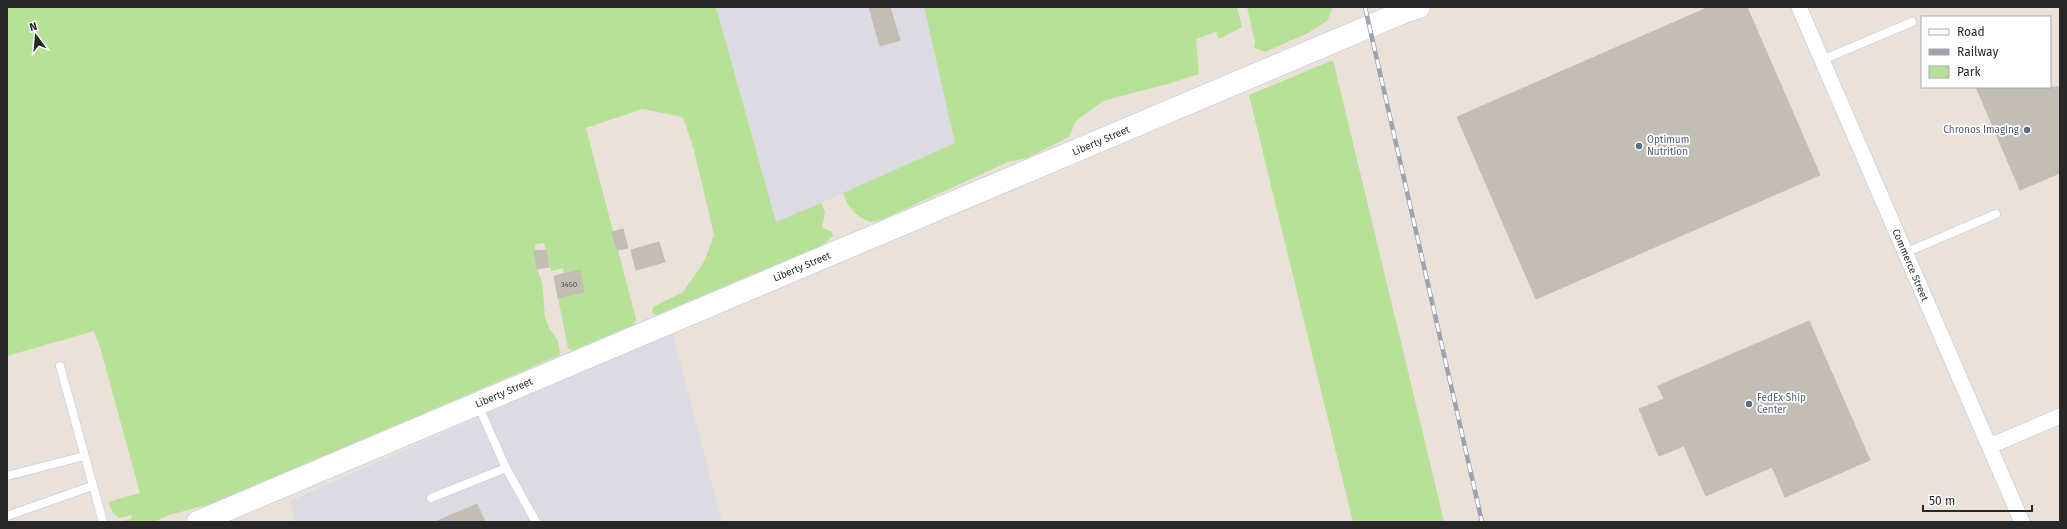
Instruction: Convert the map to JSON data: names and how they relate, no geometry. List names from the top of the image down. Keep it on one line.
{"streets":{"street":["Liberty Street","Commerce Street"]},"places":["Chronos Imaging","Optimum Nutrition","FedEx Ship Center"],"house_numbers":["3450"],"legend":["Road","Railway","Park"],"scale_bar":"50 m","north":"top"}
